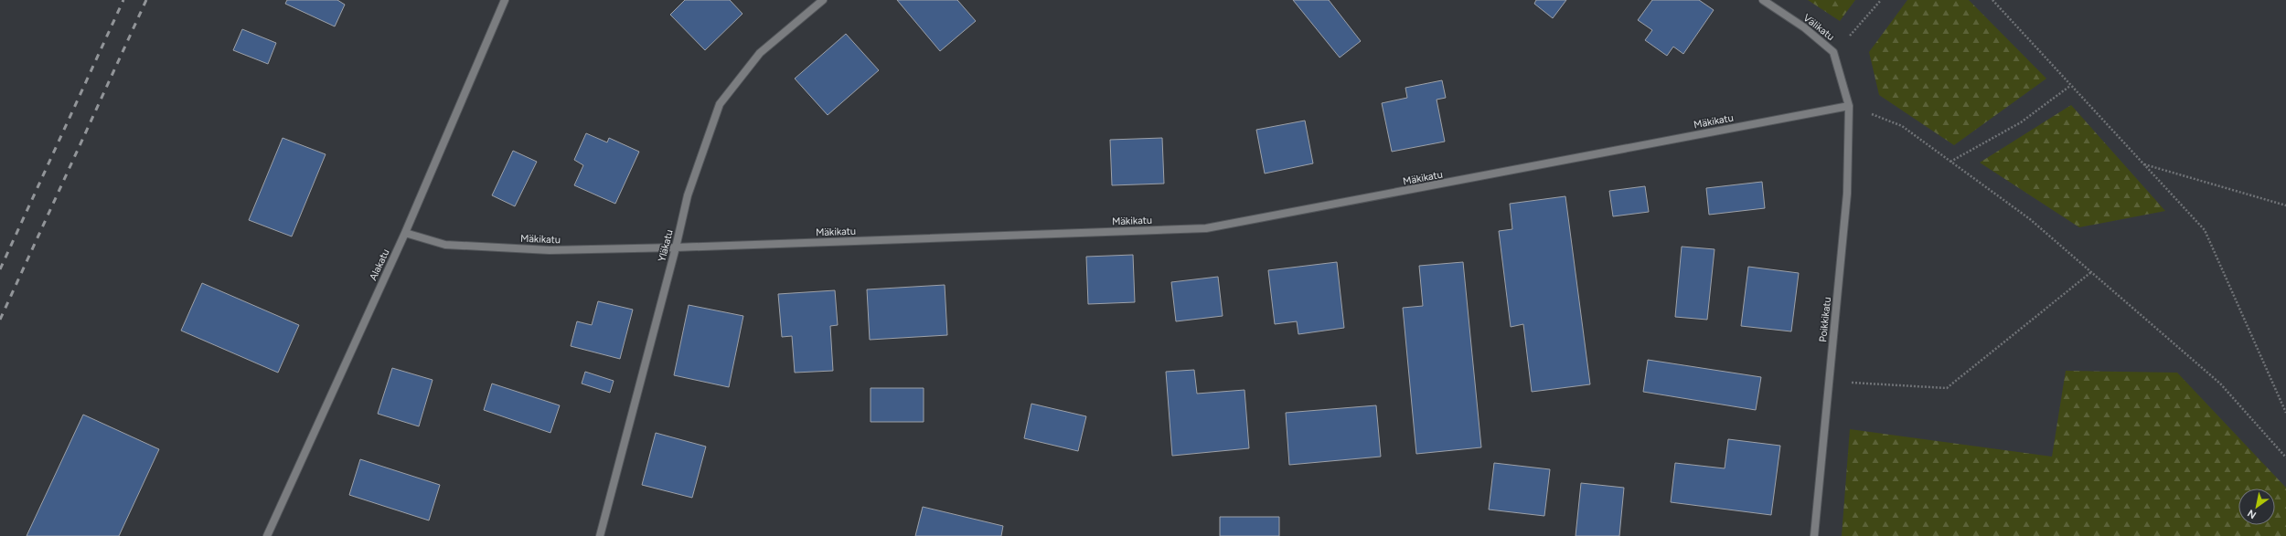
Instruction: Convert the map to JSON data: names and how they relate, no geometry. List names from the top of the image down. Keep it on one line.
{"streets":{"street":["Välikatu","Mäkikatu","Yläkatu","Alakatu","Poikkikatu"]},"crossings":[["Välikatu","Mäkikatu"],["Välikatu","Poikkikatu"],["Mäkikatu","Yläkatu"],["Mäkikatu","Alakatu"],["Mäkikatu","Poikkikatu"]],"north":"bottom left"}
